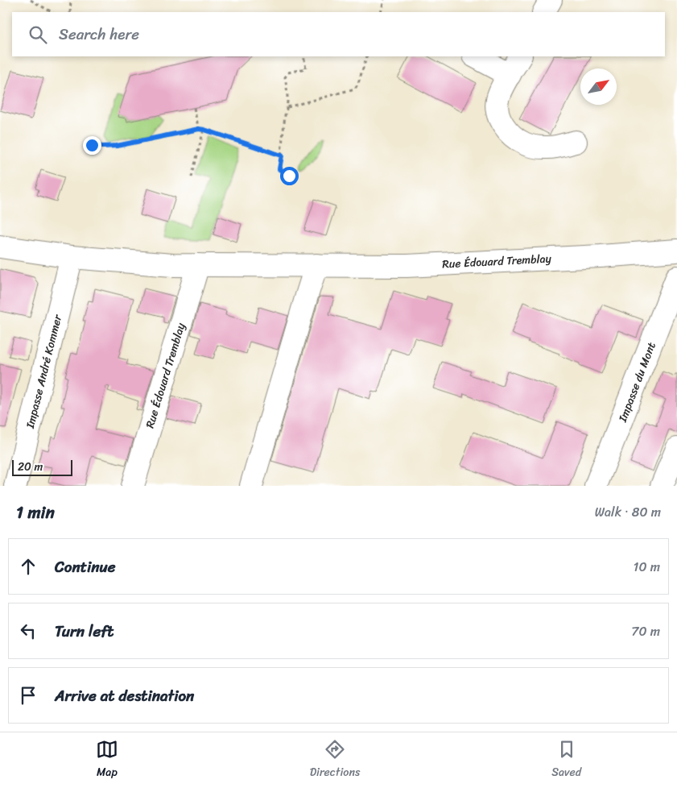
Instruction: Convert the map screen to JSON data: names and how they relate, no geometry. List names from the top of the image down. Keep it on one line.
{"streets":{"street":["Rue Édouard Tremblay","Impasse André Kommer","Impasse du Mont"]},"crossings":[["Rue Édouard Tremblay","Impasse André Kommer"]],"scale_bar":"20 m","north":"top right","page":{"search":"Search here","scale":"20 m","heading":["1 min","Walk · 80 m"],"list":[["Continue","10 m"],["Turn left","70 m"],"Arrive at destination"],"nav":["Map","Directions","Saved"]}}
